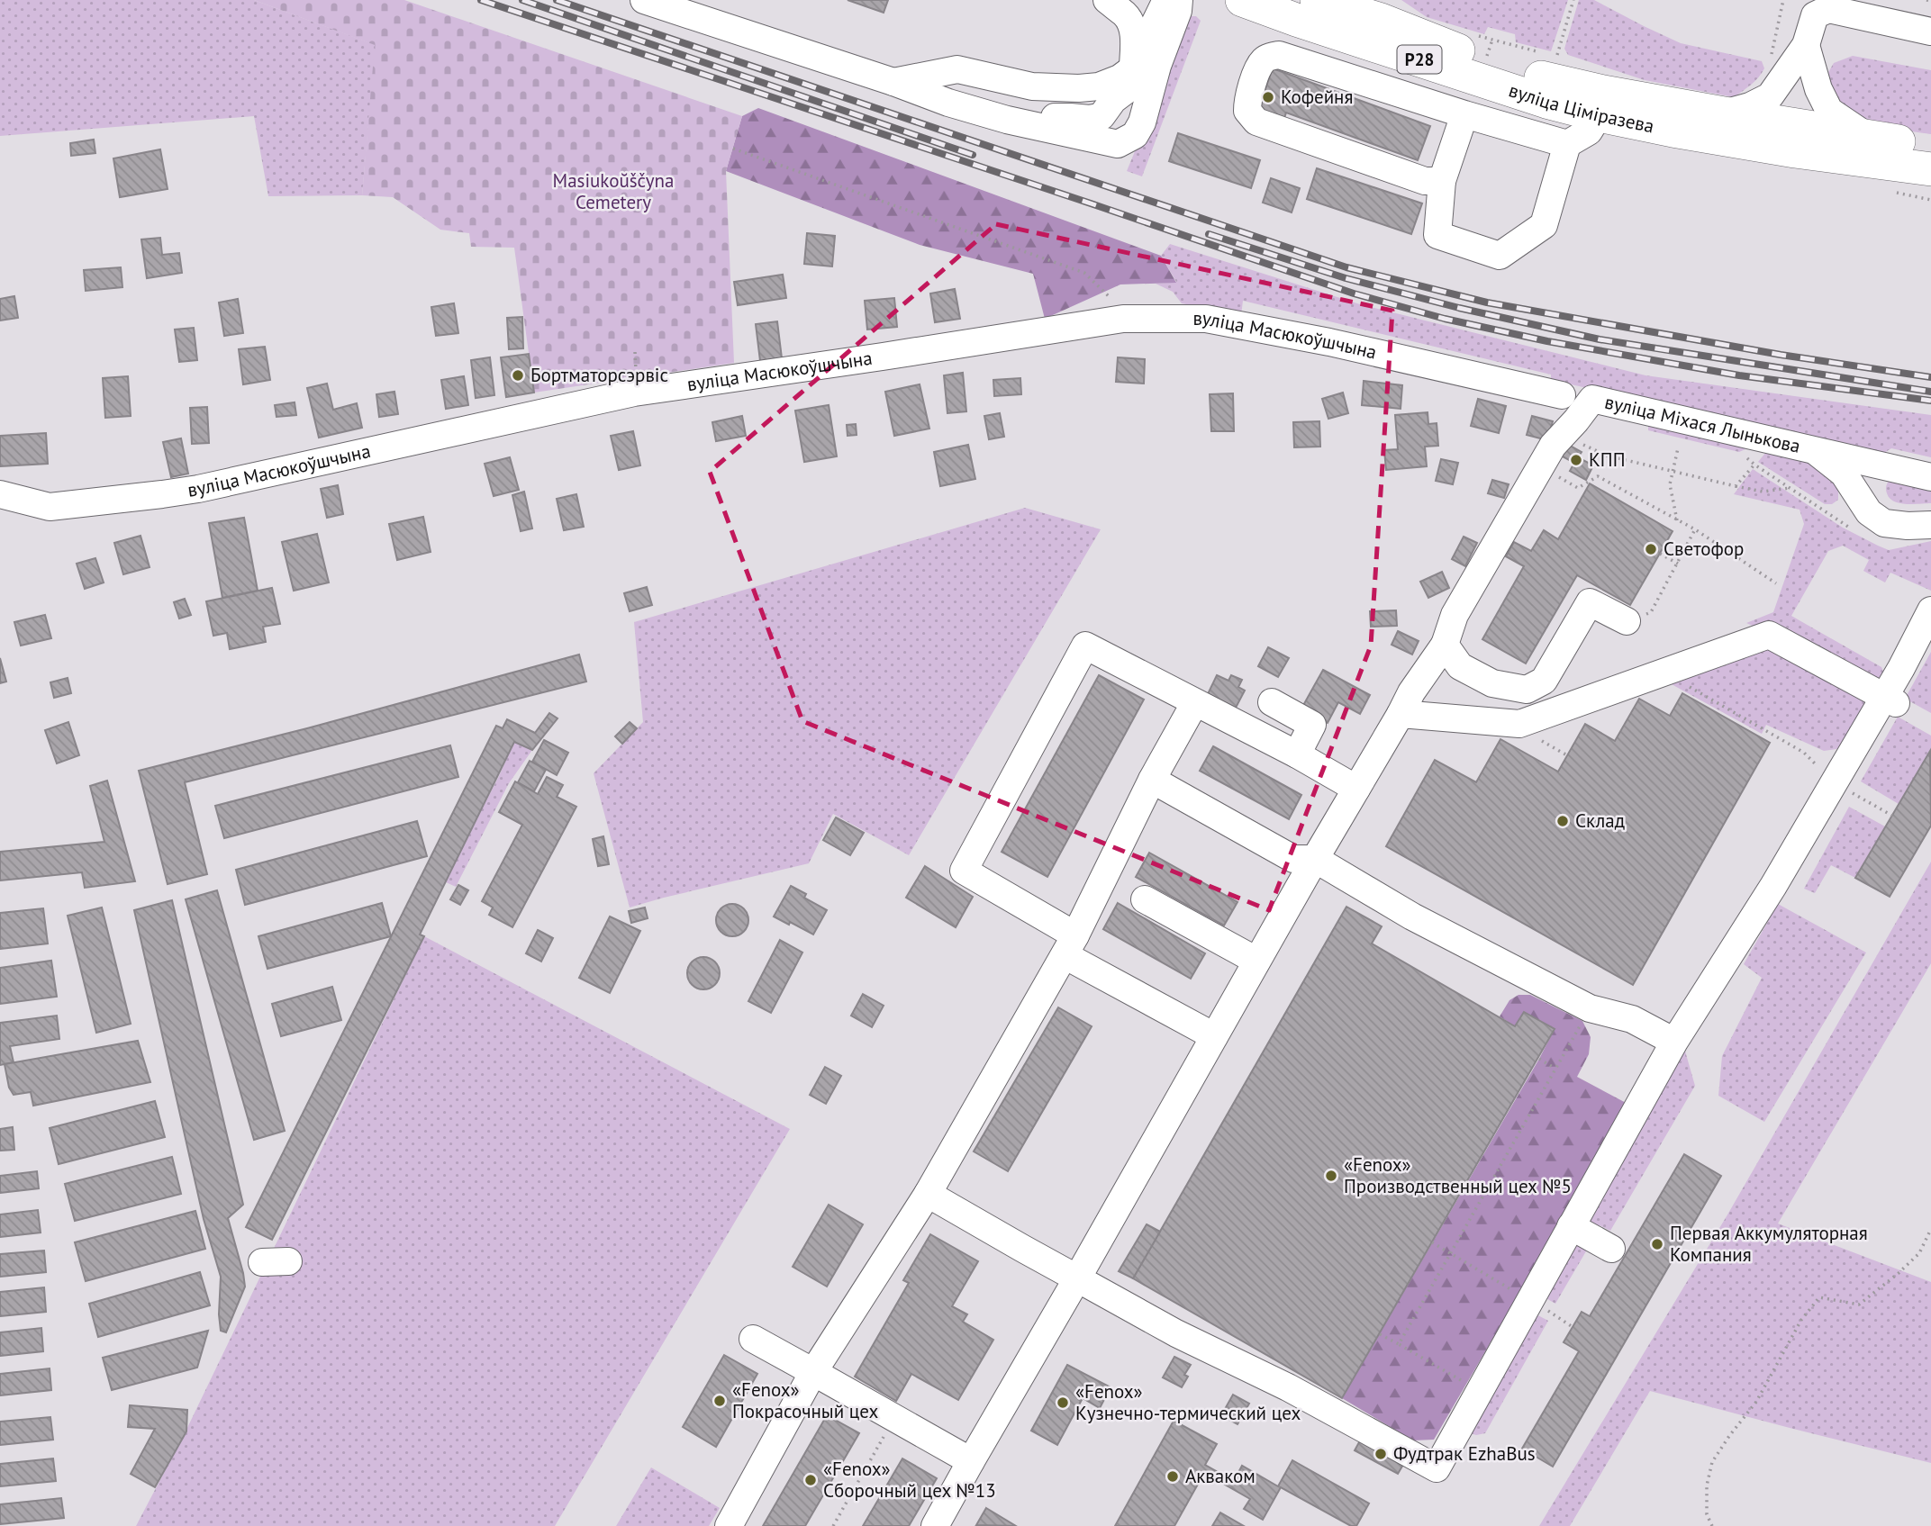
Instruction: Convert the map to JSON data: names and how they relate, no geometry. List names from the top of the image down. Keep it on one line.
{"streets":{"main road":["Р28","вуліца Ціміразева"],"street":["вуліца Масюкоўшчына","вуліца Міхася Лынькова"]},"parks":["Masiukoŭščyna Cemetery"],"places":["Кофейня","Бортматорсэрвіс","КПП","Светофор","Склад","«Fenox» Производственный цех №5","Первая Аккумуляторная Компания","«Fenox» Покрасочный цех","«Fenox» Кузнечно-термический цех","Фудтрак EzhaBus","Акваком","«Fenox» Сборочный цех №13"]}
